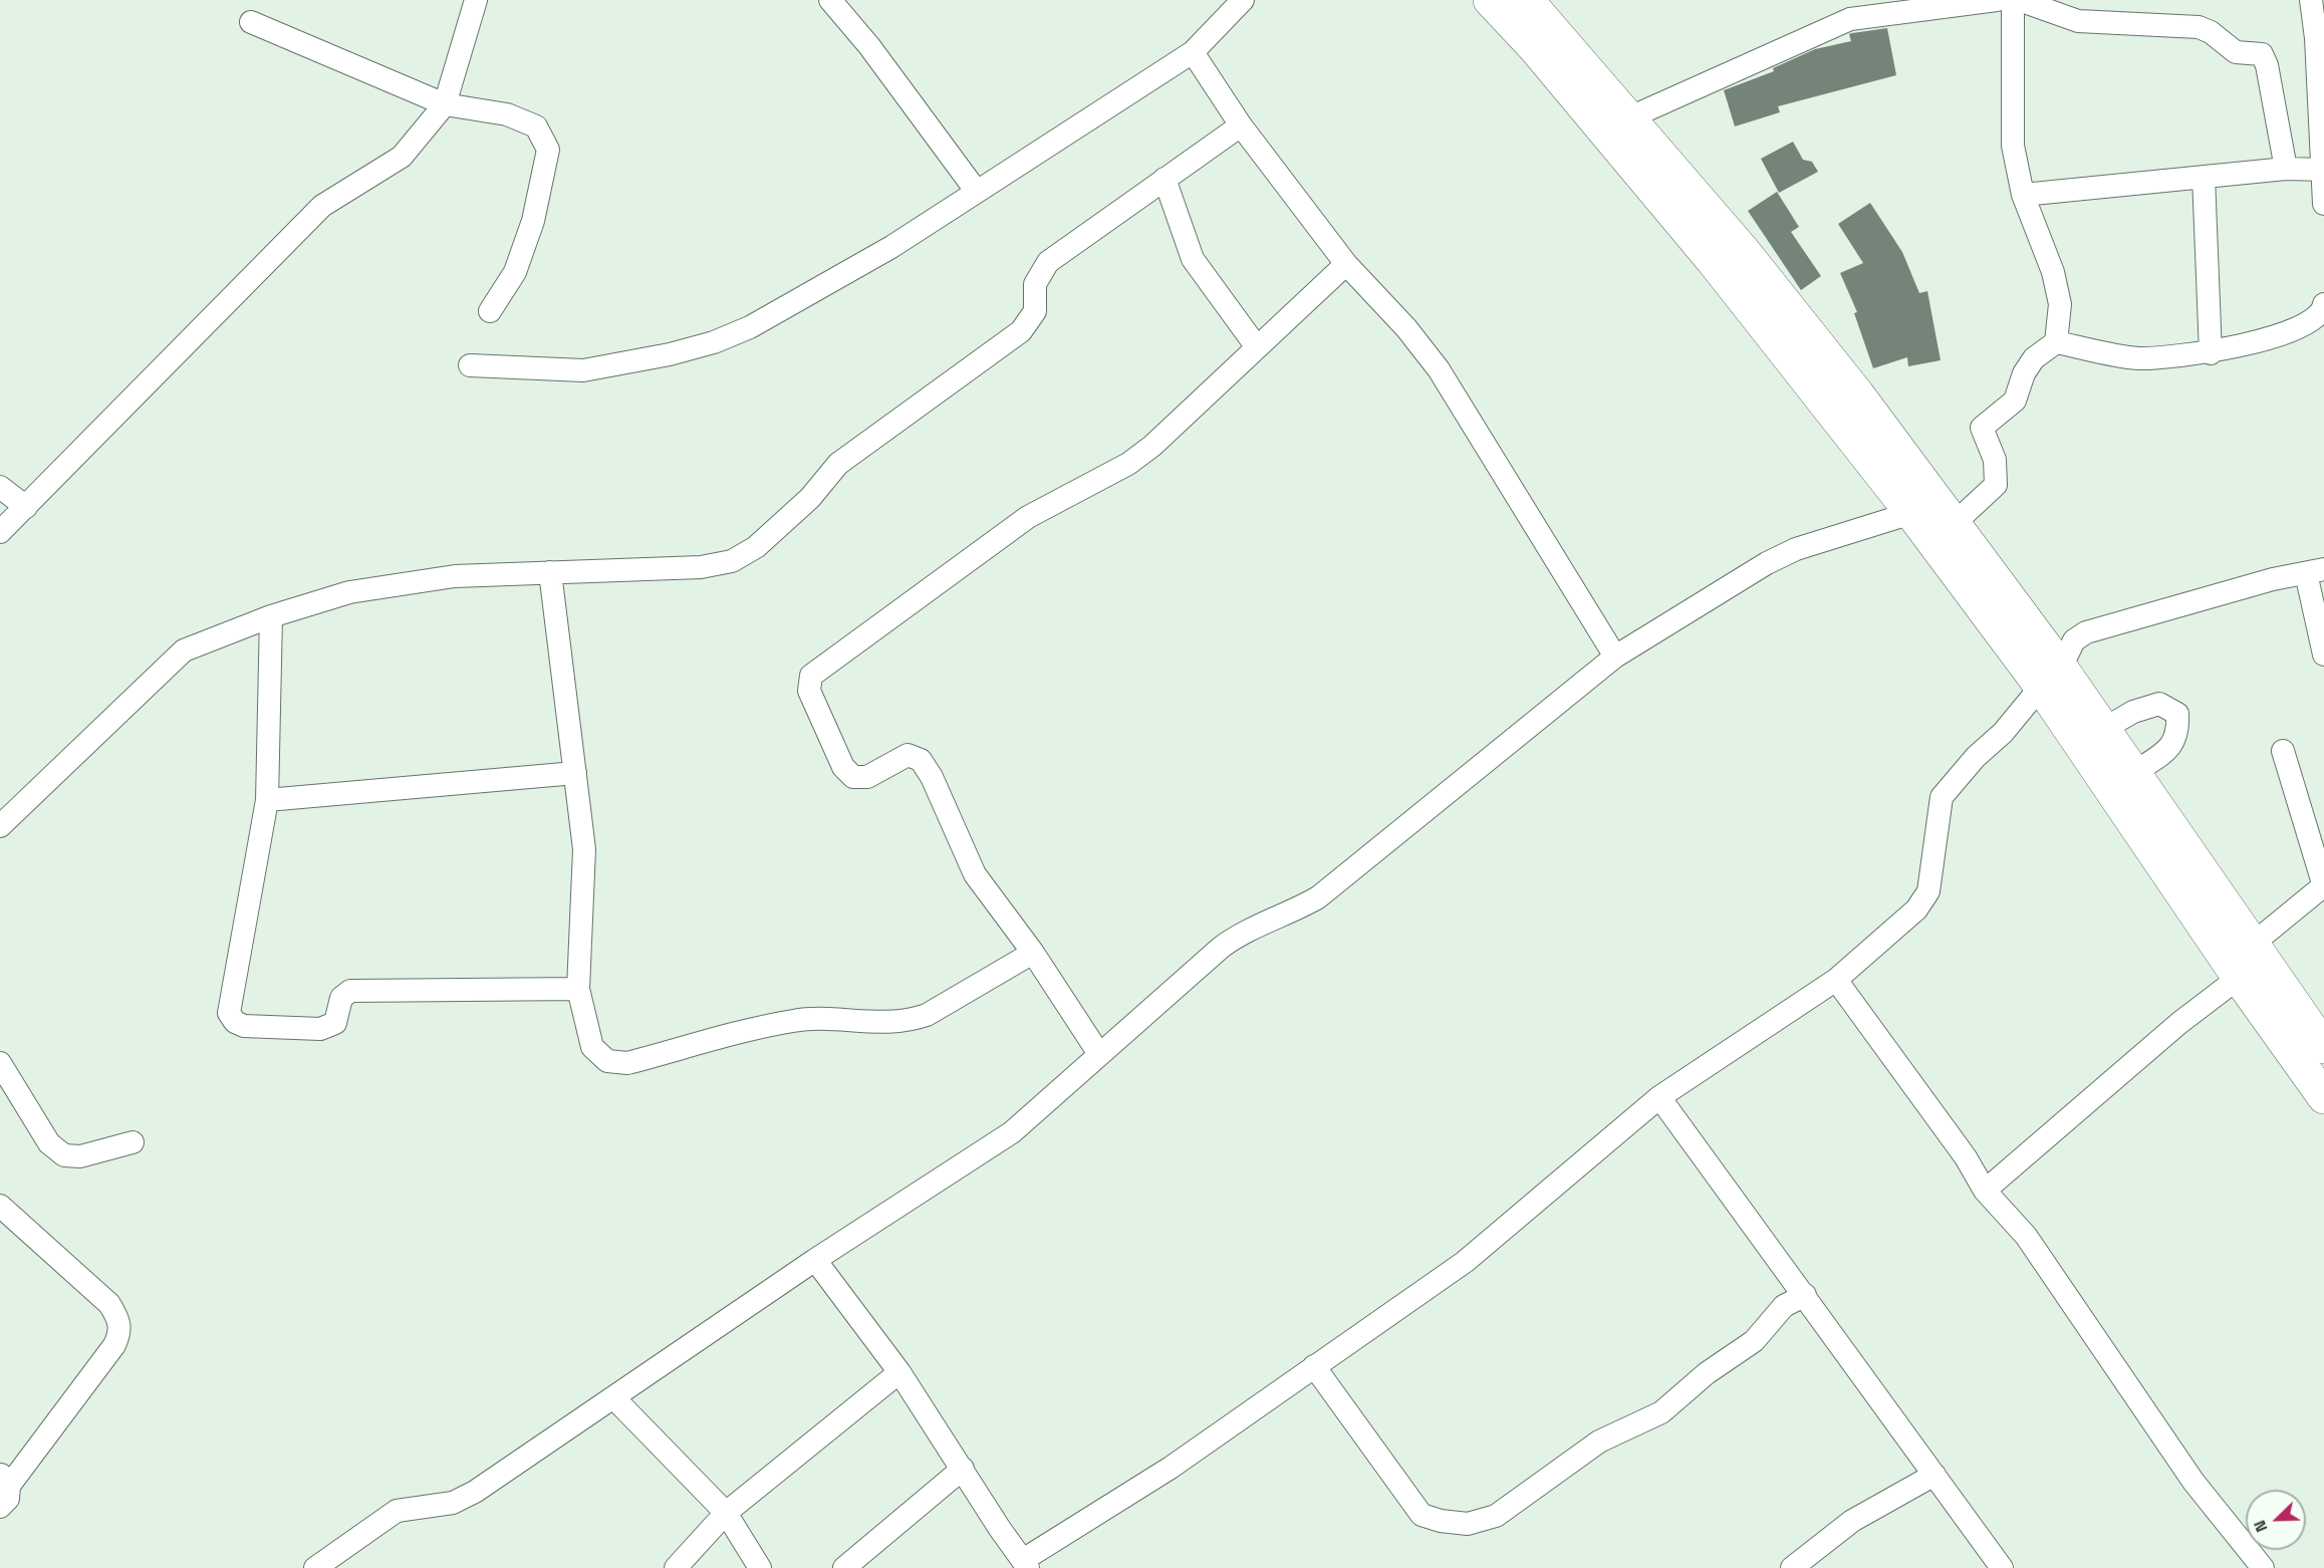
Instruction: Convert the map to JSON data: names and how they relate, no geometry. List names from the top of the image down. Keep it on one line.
{"north":"bottom left"}
